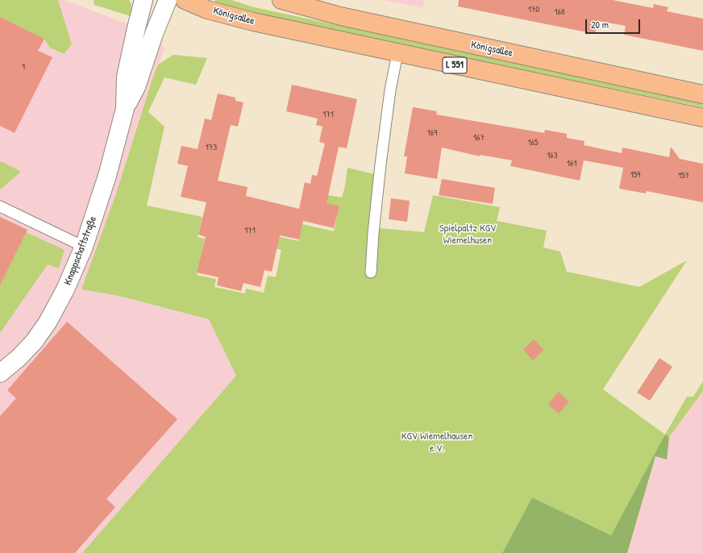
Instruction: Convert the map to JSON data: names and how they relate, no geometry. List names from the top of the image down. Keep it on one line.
{"streets":{"main road":["Königsallee","L 551"],"street":["Knappschaftstraße"]},"parks":["Spielpaltz KGV Wiemelhusen","KGV Wiemelhausen e.V."],"house_numbers":["170","168","1","171","169","167","165","173","163","161","159","157","171"],"scale_bar":"20 m"}
